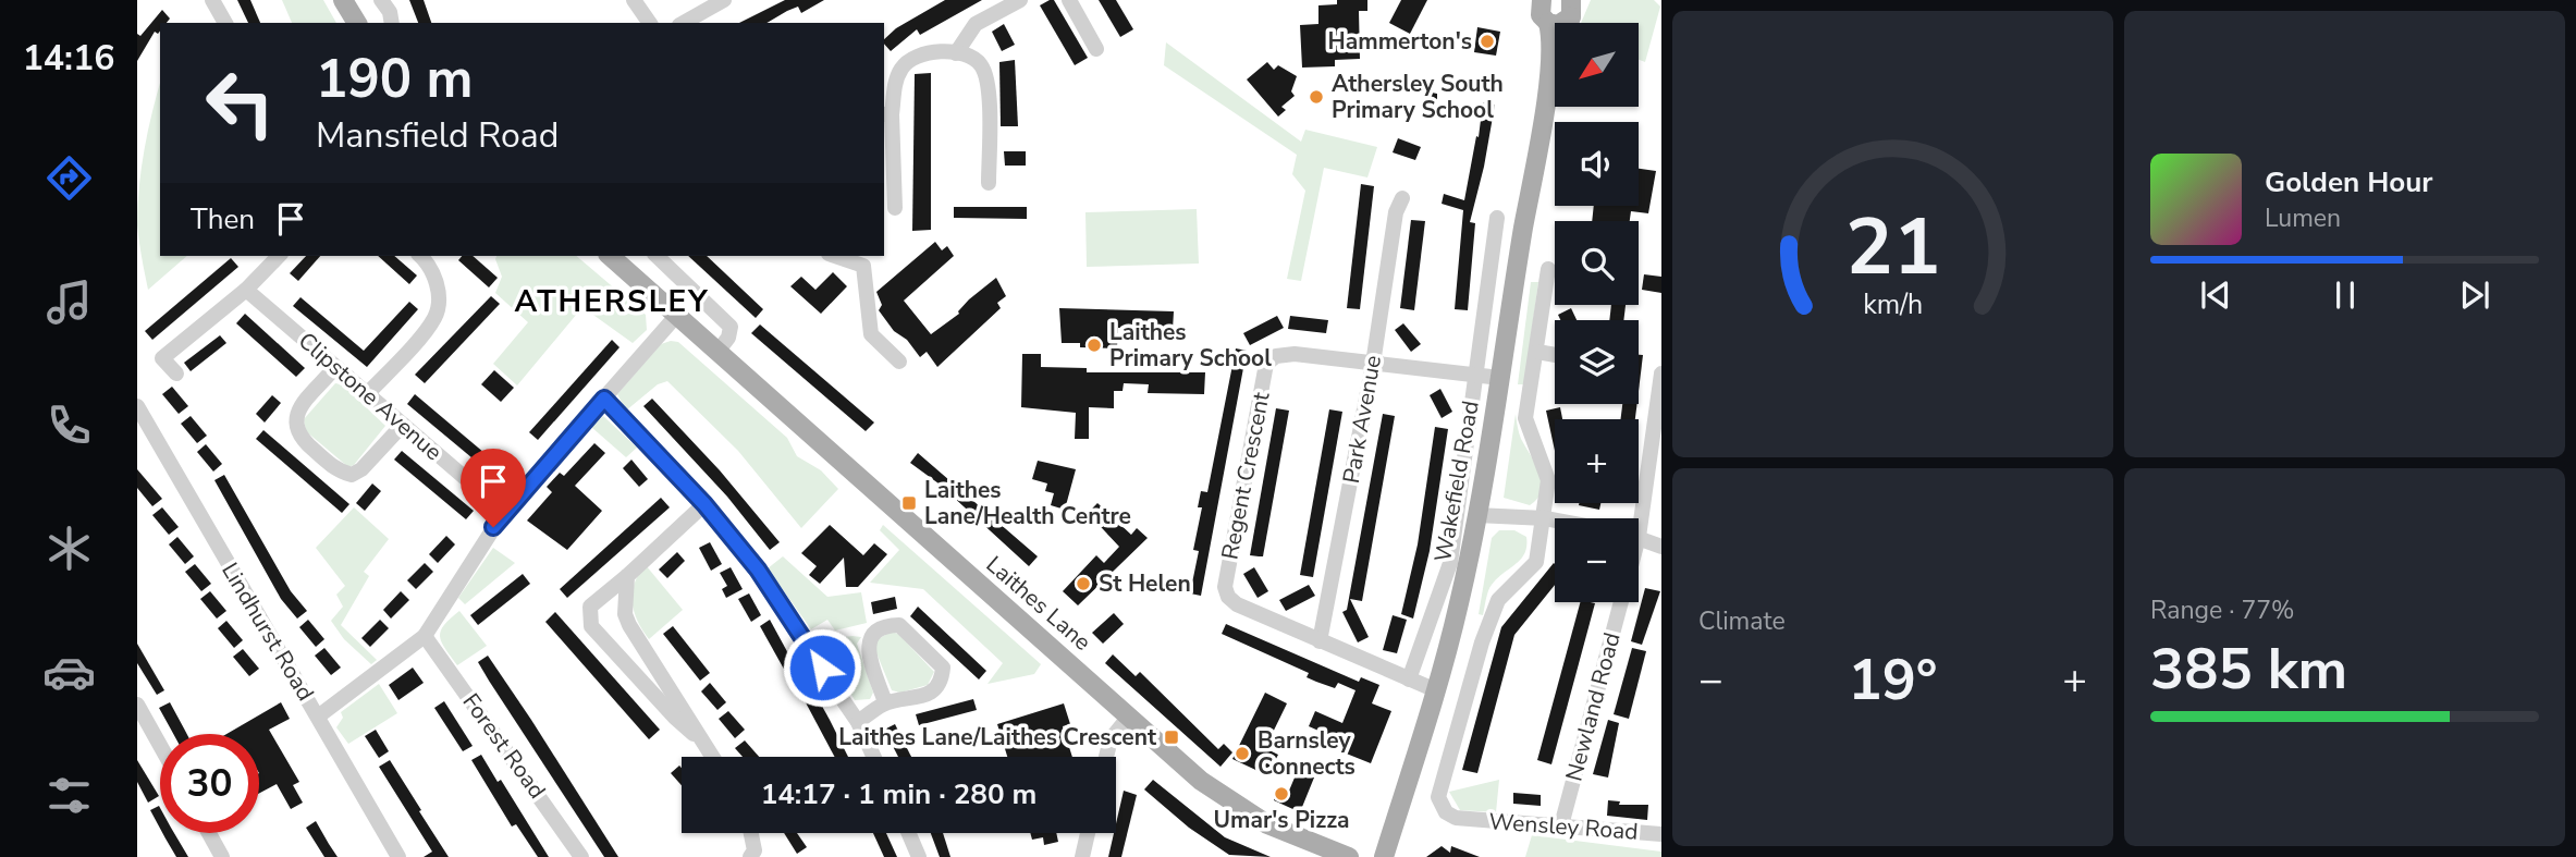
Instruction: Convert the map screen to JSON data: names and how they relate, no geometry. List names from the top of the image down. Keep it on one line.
{"streets":{"main road":["Wakefield Road","Laithes Lane"],"street":["Clipstone Avenue","Park Avenue","Regent Crescent","Lindhurst Road","Newland Road","Forest Road","Wensley Road"]},"crossings":[["Park Avenue","Regent Crescent"],["Regent Crescent","Wakefield Road"],["Newland Road","Wensley Road"]],"districts":["ATHERSLEY"],"places":{"other":["Hammerton's","Athersley South Primary School","Laithes Primary School","St Helen","Barnsley Connects","Umar's Pizza"],"transit":["Laithes Lane/Health Centre","Laithes Lane/Laithes Crescent"]},"north":"bottom left","page":{"tabs":"14:16","map_buttons":["+","−"],"turn":["190 m","Mansfield Road"],"song":["Golden Hour","Lumen"],"then":"Then","tile":["Climate",["Range · 77%","385 km"]],"heat":["−","19°","+"],"limit":"30","trip":"14:17 · 1 min · 280 m","gauge":["21","km/h"]}}
